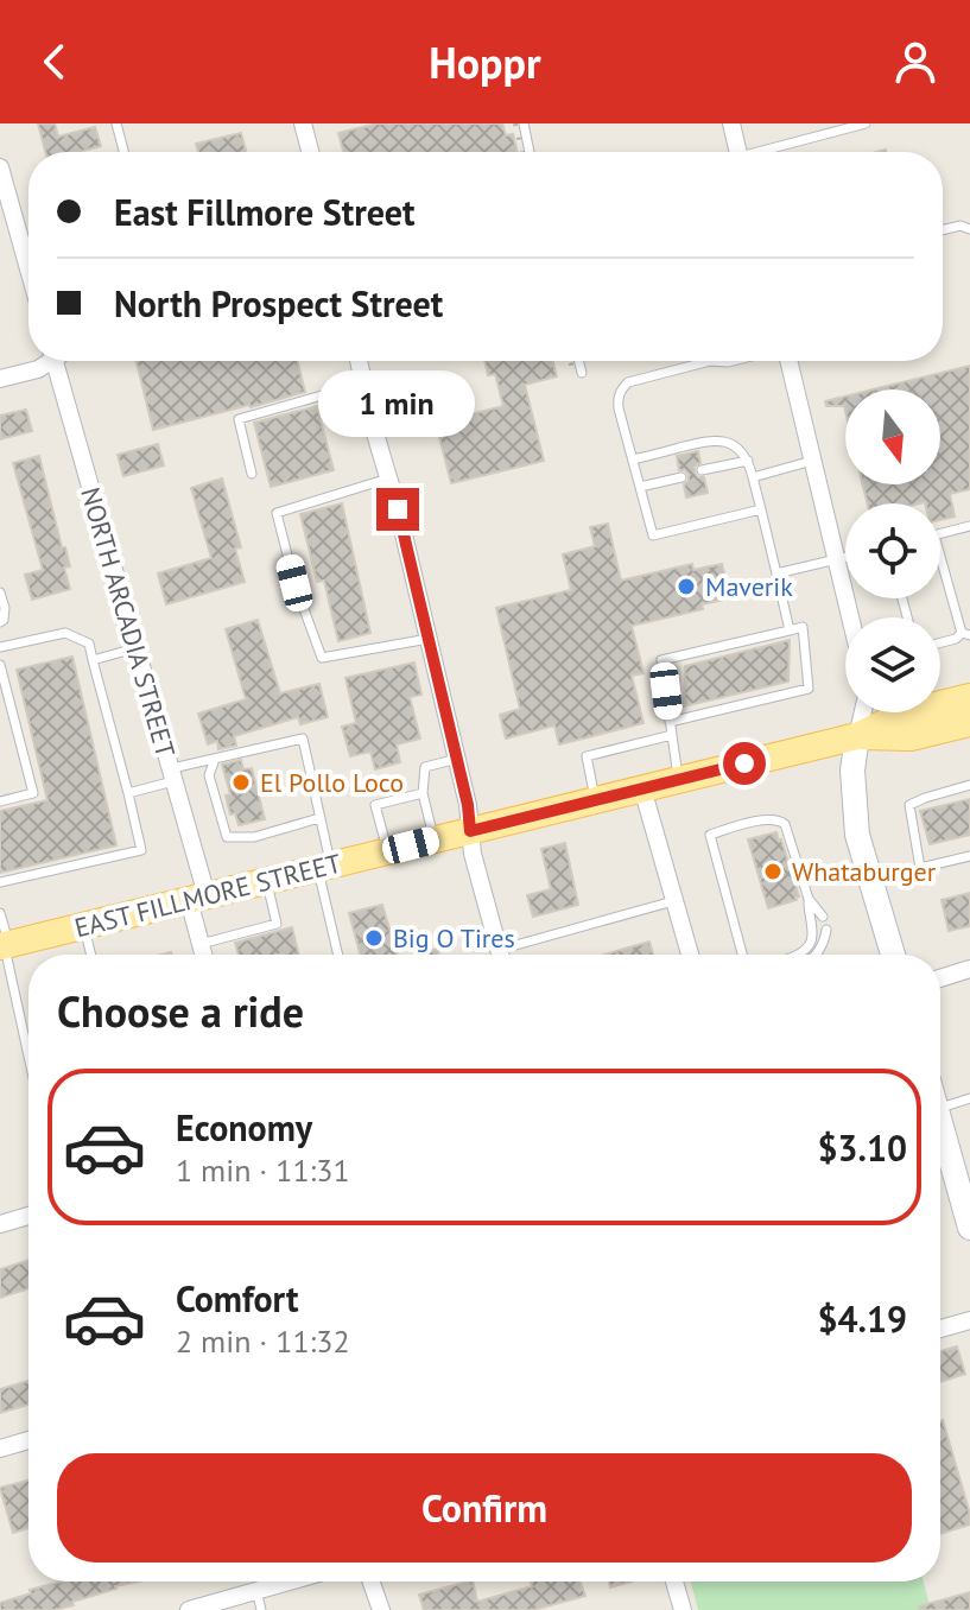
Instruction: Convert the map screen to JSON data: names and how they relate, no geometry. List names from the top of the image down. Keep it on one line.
{"streets":{"main road":["EAST FILLMORE STREET"],"street":["NORTH ARCADIA STREET"]},"crossings":[["NORTH ARCADIA STREET","EAST FILLMORE STREET"]],"places":["Maverik","El Pollo Loco","Whataburger","Big O Tires"],"north":"bottom","page":{"header":"Hoppr","banner":["East Fillmore Street","North Prospect Street"],"bubble":"1 min","heading":"Choose a ride","list":[{"name":"Economy","note":"1 min · 11:31","value":"$3.10"},{"name":"Comfort","note":"2 min · 11:32","value":"$4.19"}],"buttons":"Confirm"}}
